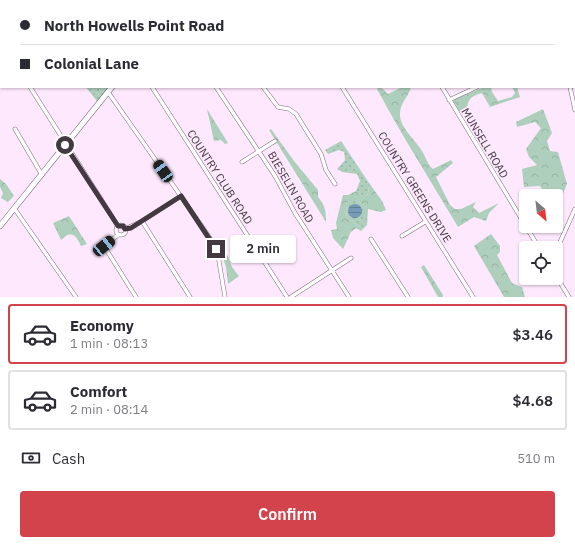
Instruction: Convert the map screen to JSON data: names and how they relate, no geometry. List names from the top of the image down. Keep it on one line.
{"streets":{"street":["MUNSELL ROAD","COUNTRY CLUB ROAD","BIESELIN ROAD","COUNTRY GREENS DRIVE"]},"north":"bottom right","page":{"banner":["North Howells Point Road","Colonial Lane"],"bubble":"2 min","list":[{"name":"Economy","note":"1 min · 08:13","value":"$3.46"},{"name":"Comfort","note":"2 min · 08:14","value":"$4.68"}],"pay":["Cash","510 m"],"buttons":"Confirm"}}
